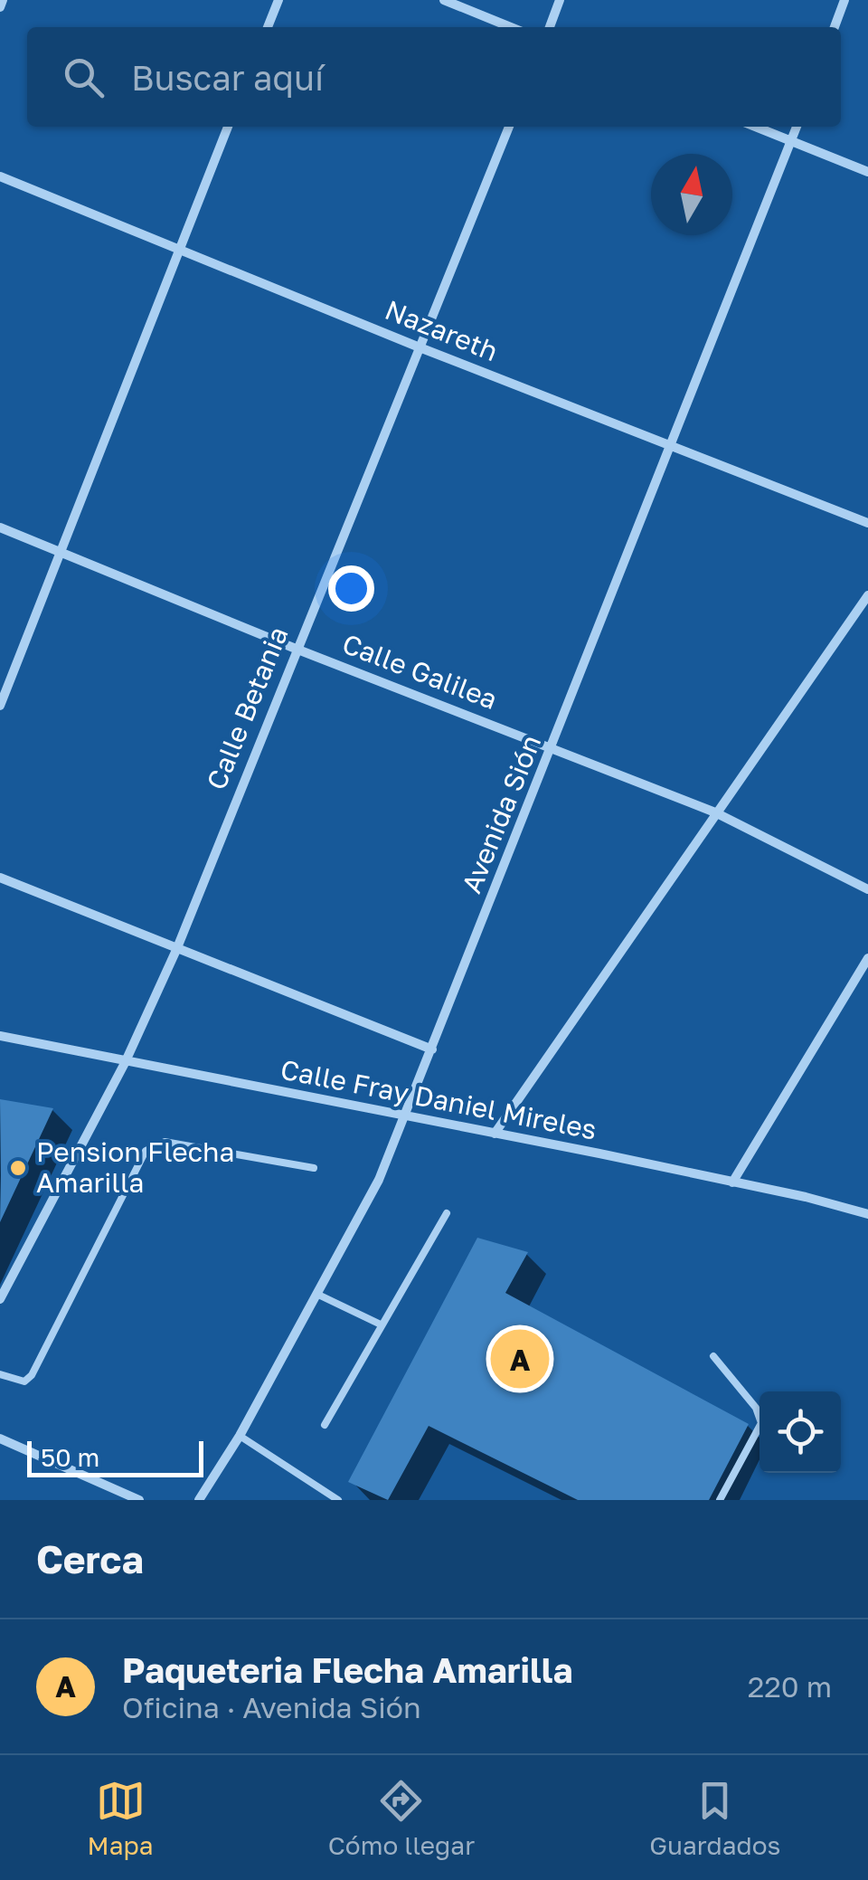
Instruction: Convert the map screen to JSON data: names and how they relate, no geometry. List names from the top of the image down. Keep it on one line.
{"streets":{"street":["Nazareth","Calle Galilea","Calle Betania","Avenida Sión","Calle Fray Daniel Mireles"]},"crossings":[["Nazareth","Calle Betania"],["Nazareth","Avenida Sión"],["Calle Galilea","Calle Betania"],["Calle Galilea","Avenida Sión"],["Calle Betania","Calle Fray Daniel Mireles"],["Avenida Sión","Calle Fray Daniel Mireles"]],"places":["Pension Flecha Amarilla"],"scale_bar":"50 m","north":"top","page":{"search":"Buscar aquí","pins":"A","scale":"50 m","heading":"Cerca","list":[{"mark":"A","name":"Paqueteria Flecha Amarilla","note":"Oficina · Avenida Sión","value":"220 m"}],"nav":["Mapa","Cómo llegar","Guardados"]}}
